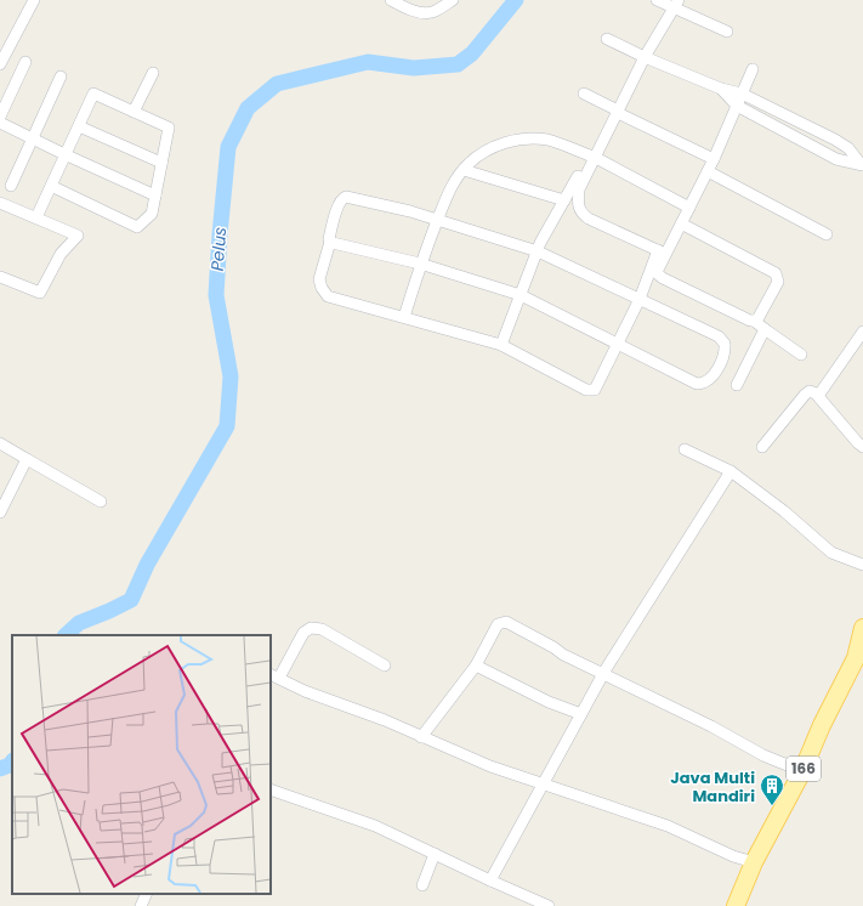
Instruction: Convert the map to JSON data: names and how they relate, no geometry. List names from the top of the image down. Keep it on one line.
{"streets":{"main road":["166"]},"water":["Pelus"],"places":{"building":["Java Multi Mandiri"]}}
